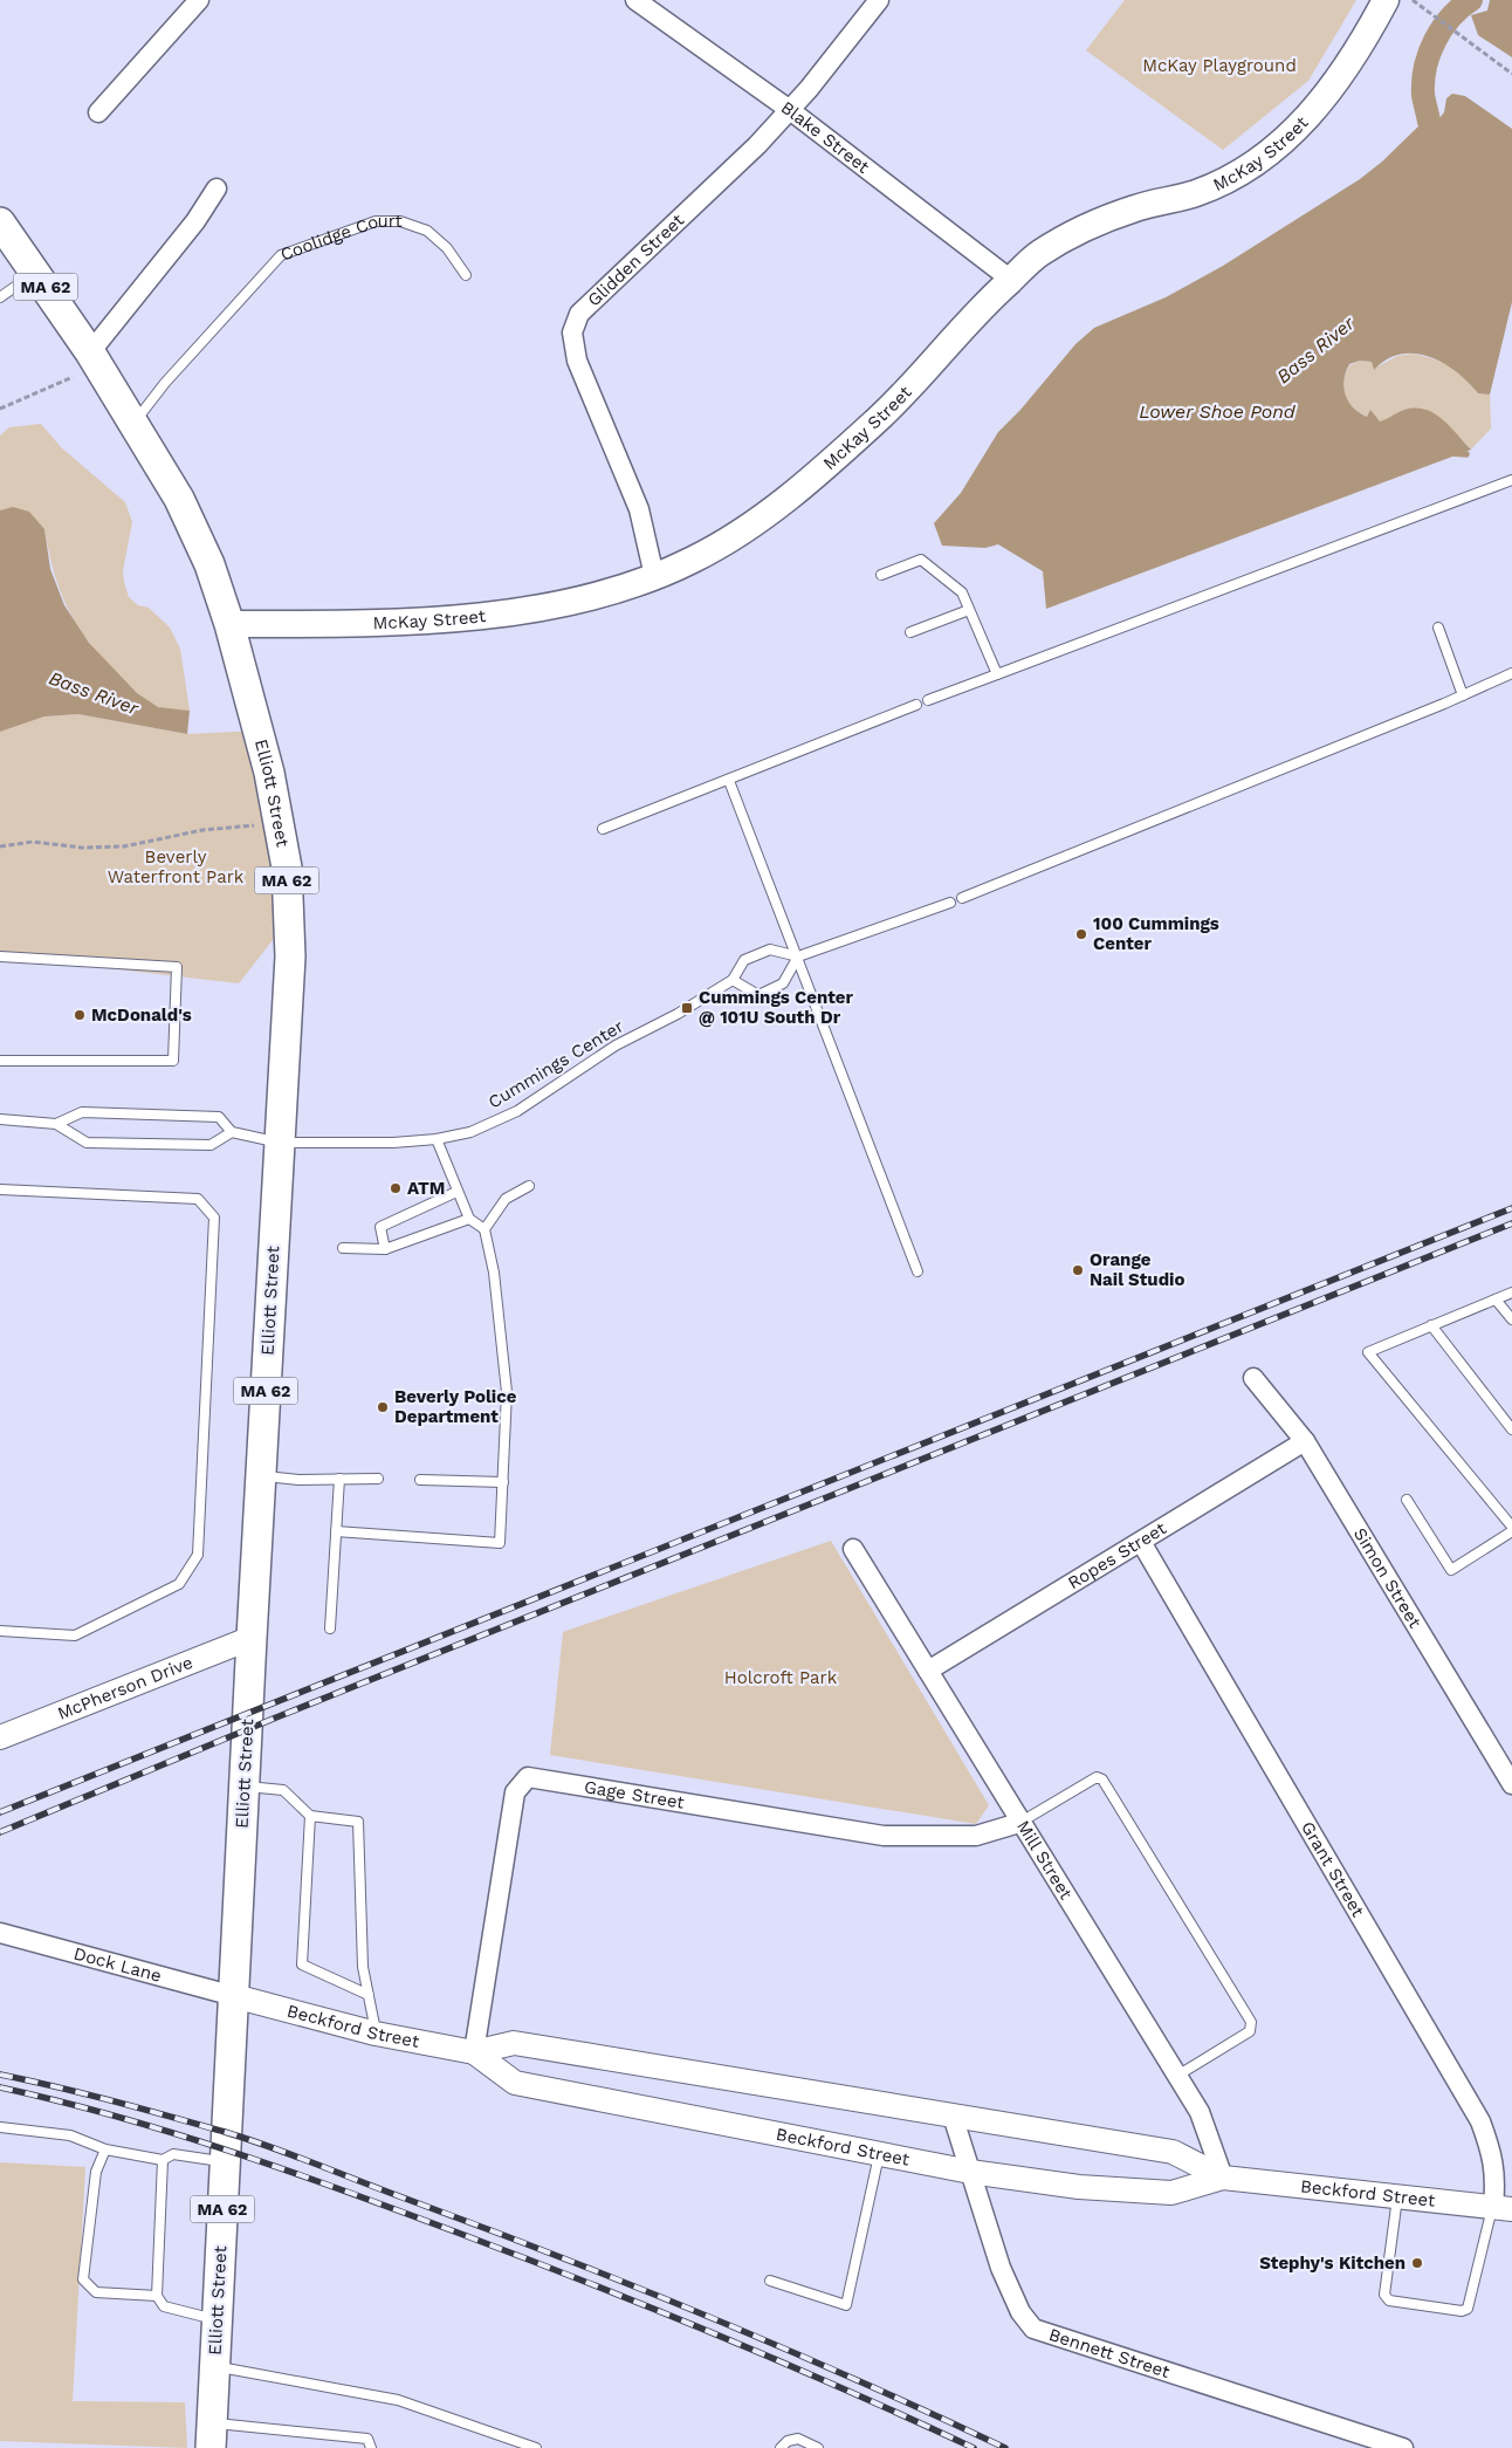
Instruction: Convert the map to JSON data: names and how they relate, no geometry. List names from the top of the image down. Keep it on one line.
{"streets":{"main road":["McKay Street","MA 62","Elliott Street"],"street":["Blake Street","Glidden Street","Ropes Street","Simon Street","McPherson Drive","Gage Street","Mill Street","Grant Street","Dock Lane","Beckford Street","Bennett Street"],"lane":["Coolidge Court","Cummings Center"]},"crossings":[["Blake Street","McKay Street"],["Blake Street","Glidden Street"],["McKay Street","Glidden Street"],["McKay Street","Elliott Street"],["Coolidge Court","Elliott Street"],["Elliott Street","Cummings Center"],["Elliott Street","McPherson Drive"],["Elliott Street","Dock Lane"],["Elliott Street","Beckford Street"],["Ropes Street","Simon Street"],["Ropes Street","Mill Street"],["Ropes Street","Grant Street"],["Gage Street","Mill Street"],["Gage Street","Beckford Street"],["Mill Street","Beckford Street"],["Grant Street","Beckford Street"],["Dock Lane","Beckford Street"],["Beckford Street","Bennett Street"]],"water":["Bass River","Lower Shoe Pond"],"parks":["McKay Playground","Beverly Waterfront Park","Holcroft Park"],"places":{"other":["100 Cummings Center","McDonald's","ATM","Orange Nail Studio","Beverly Police Department","Stephy's Kitchen"],"transit":["Cummings Center @ 101U South Dr"]}}
